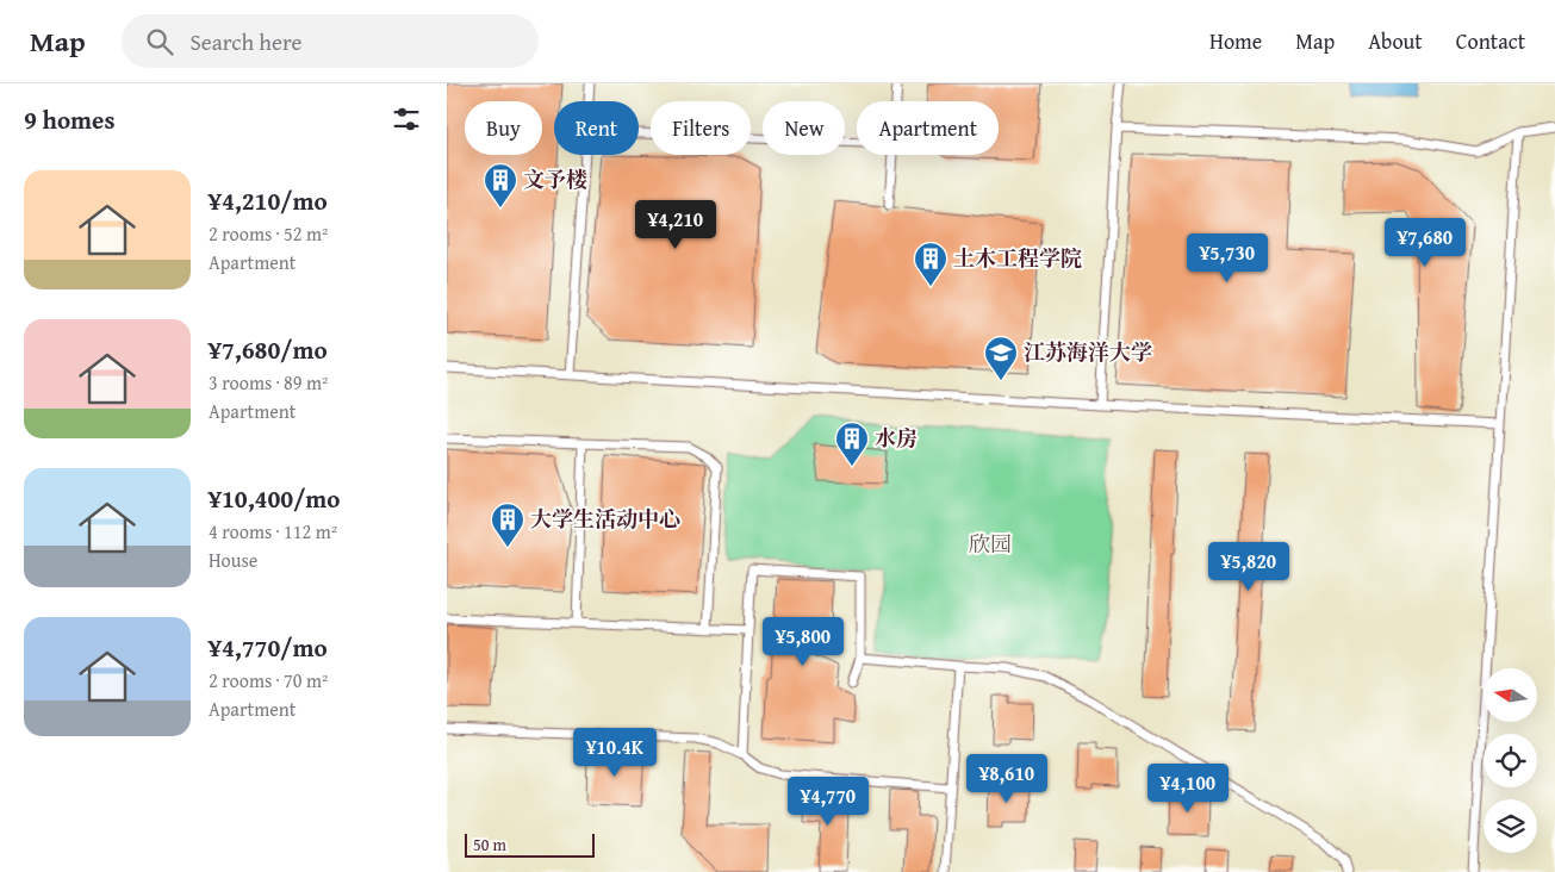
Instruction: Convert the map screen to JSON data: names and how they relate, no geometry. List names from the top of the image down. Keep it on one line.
{"parks":["欣园"],"places":{"building":["文予楼","土木工程学院","水房","大学生活动中心"],"school or university":["江苏海洋大学"]},"scale_bar":"50 m","north":"left","page":{"header":"Map","search":"Search here","nav":["Home","Map","About","Contact"],"heading":"9 homes","chip":["Buy","Rent","Filters","New","Apartment"],"list":[{"name":"¥4,210/mo","note":"2 rooms · 52 m² · Apartment"},{"name":"¥7,680/mo","note":"3 rooms · 89 m² · Apartment"},{"name":"¥10,400/mo","note":"4 rooms · 112 m² · House"},{"name":"¥4,770/mo","note":"2 rooms · 70 m² · Apartment"}],"price":["¥4,210","¥7,680","¥5,730","¥5,820","¥5,800","¥10.4K","¥8,610","¥4,100","¥4,770"],"scale":"50 m"}}
